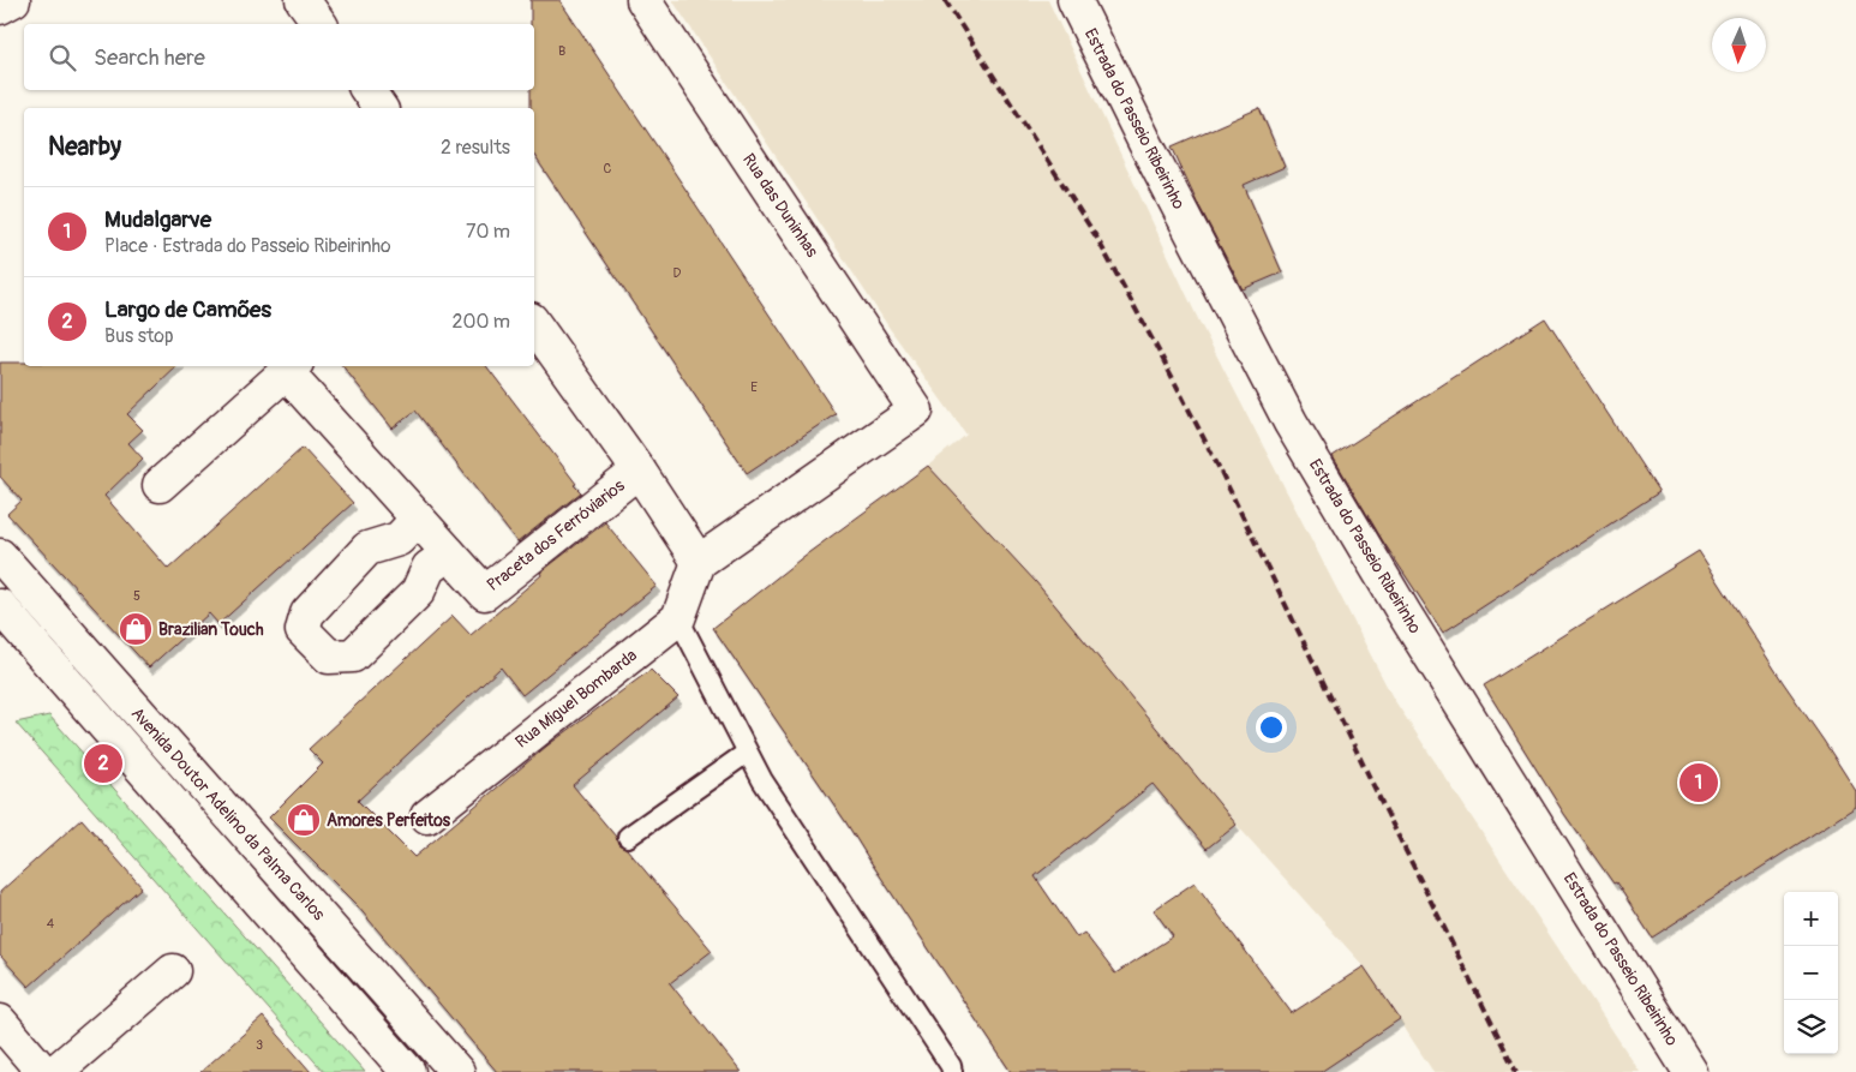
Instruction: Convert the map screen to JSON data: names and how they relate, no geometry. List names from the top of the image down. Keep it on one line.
{"streets":{"street":["Estrada do Passeio Ribeirinho","Rua das Duninhas","Praceta dos Ferróviarios","Rua Miguel Bombarda","Avenida Doutor Adelino da Palma Carlos"]},"places":{"shop":["Brazilian Touch","Amores Perfeitos"]},"house_numbers":["B","C","D","E","5","4","3"],"north":"bottom","page":{"search":"Search here","heading":["Nearby","2 results"],"list":[{"mark":"1","name":"Mudalgarve","note":"Place · Estrada do Passeio Ribeirinho","value":"70 m"},{"mark":"2","name":"Largo de Camões","note":"Bus stop","value":"200 m"}],"pins":["2","1"],"map_buttons":["+","−"]}}
